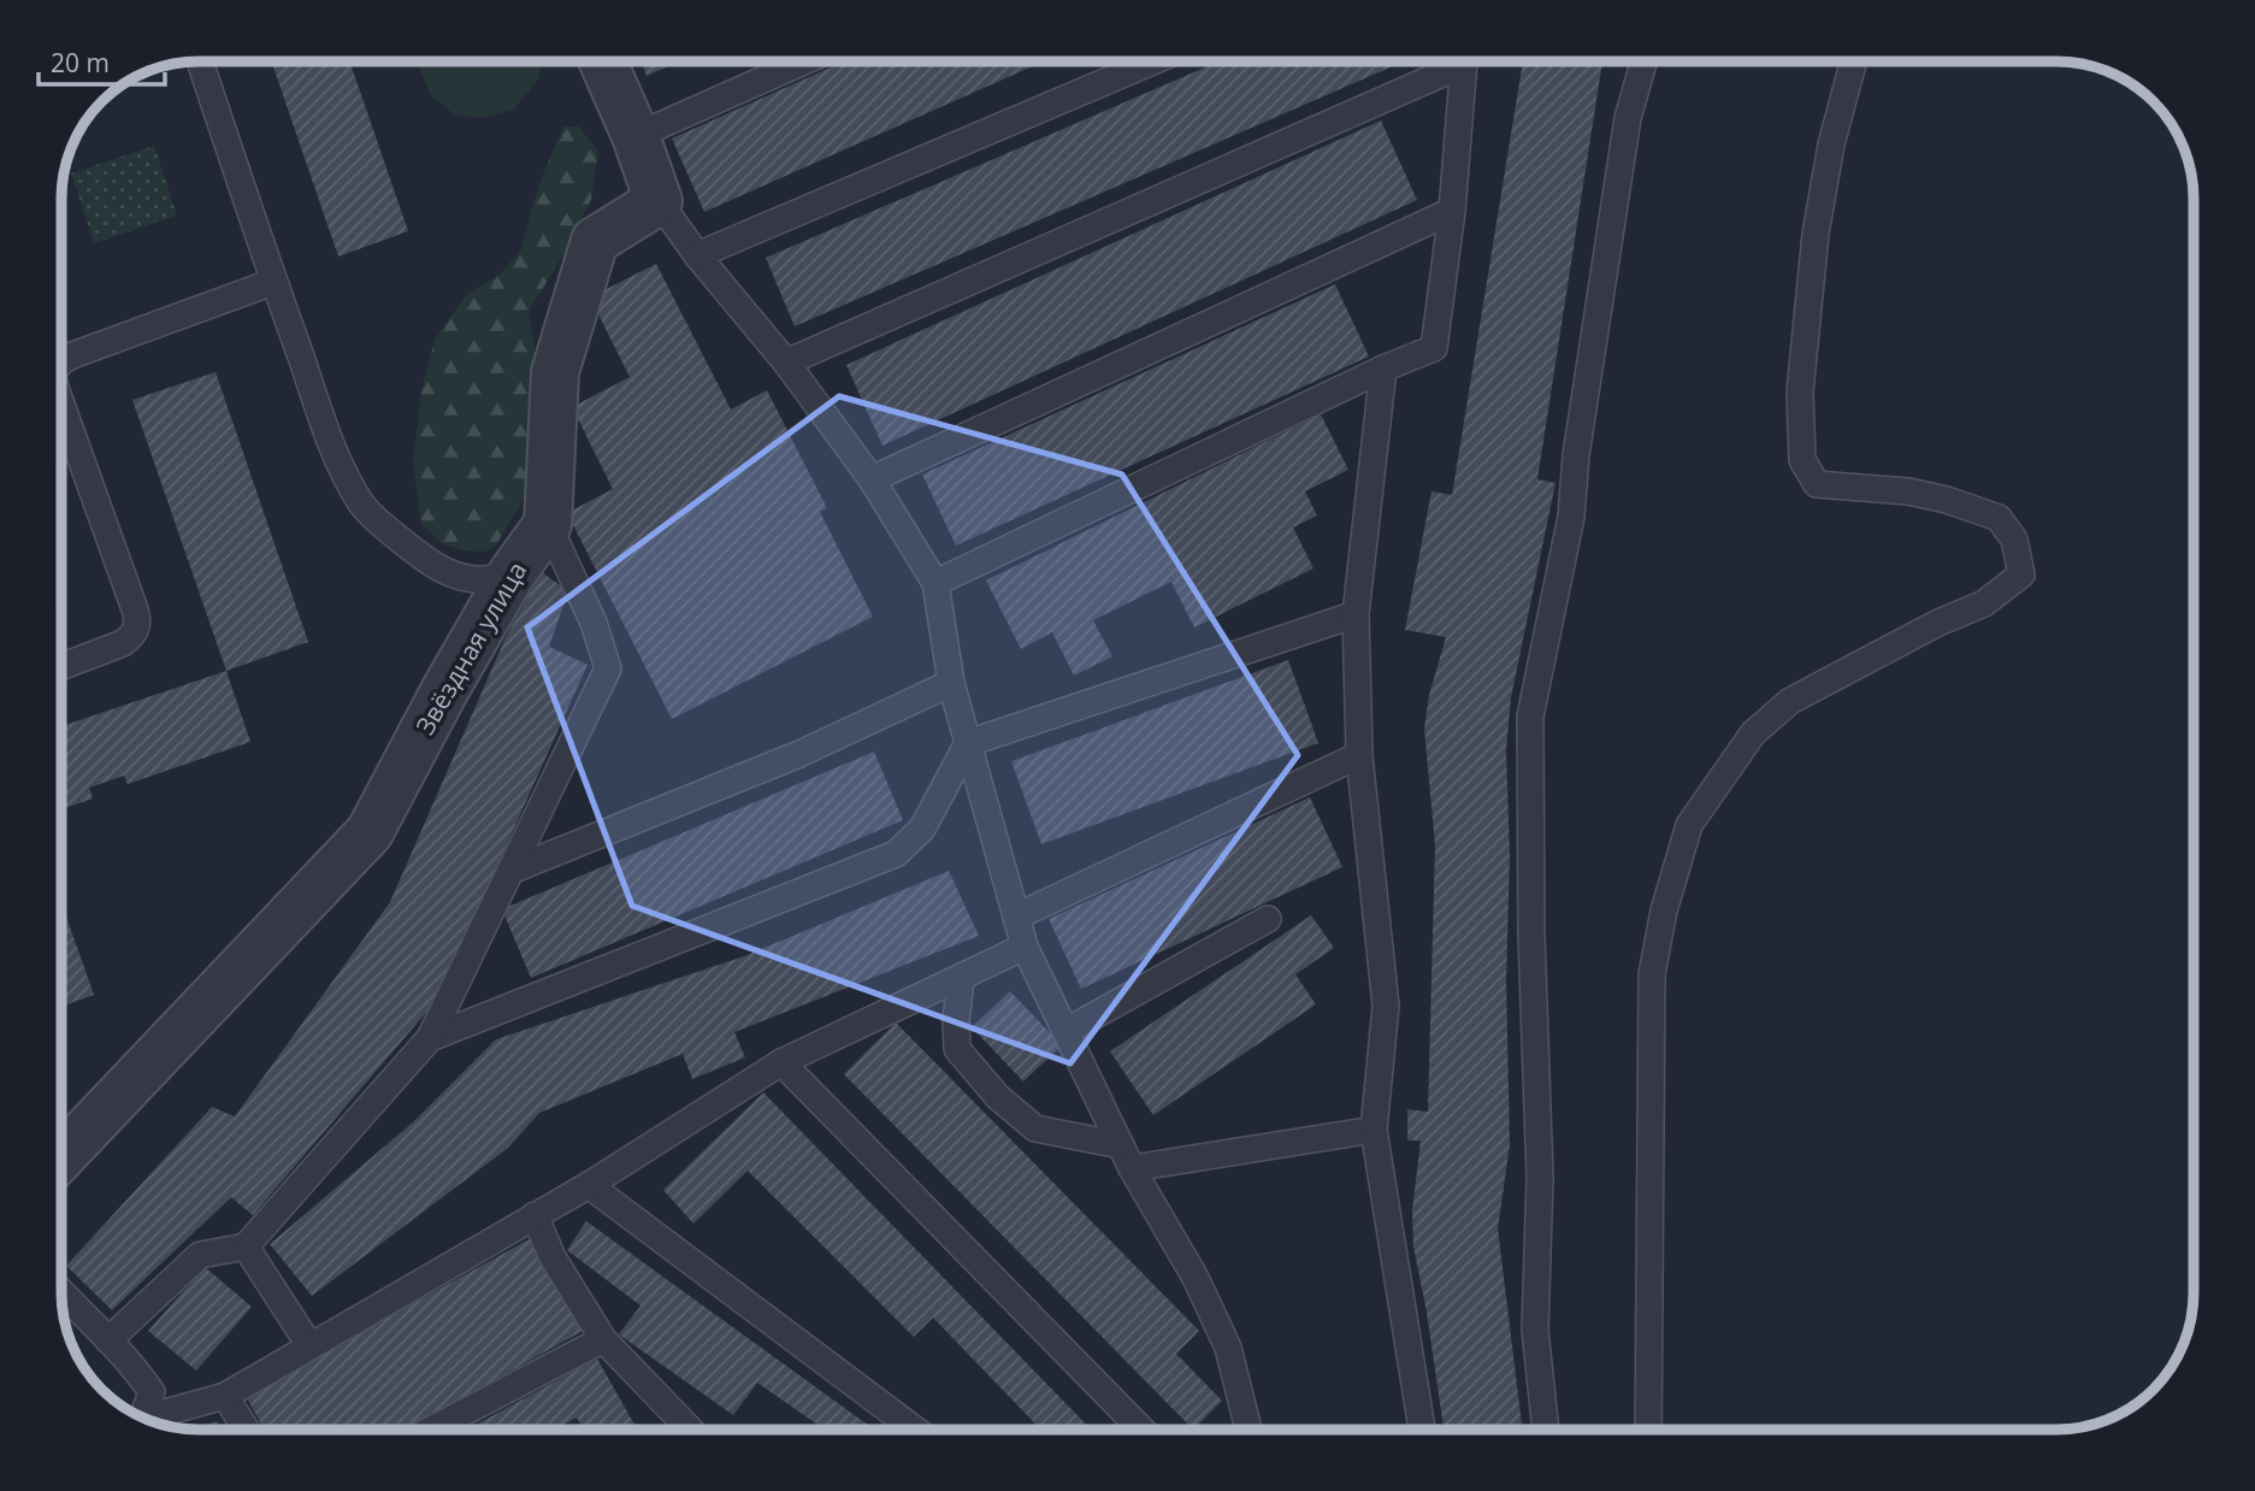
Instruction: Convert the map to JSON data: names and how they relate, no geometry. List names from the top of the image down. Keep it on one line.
{"streets":{"street":["Звёздная улица"]},"scale_bar":"20 m"}
